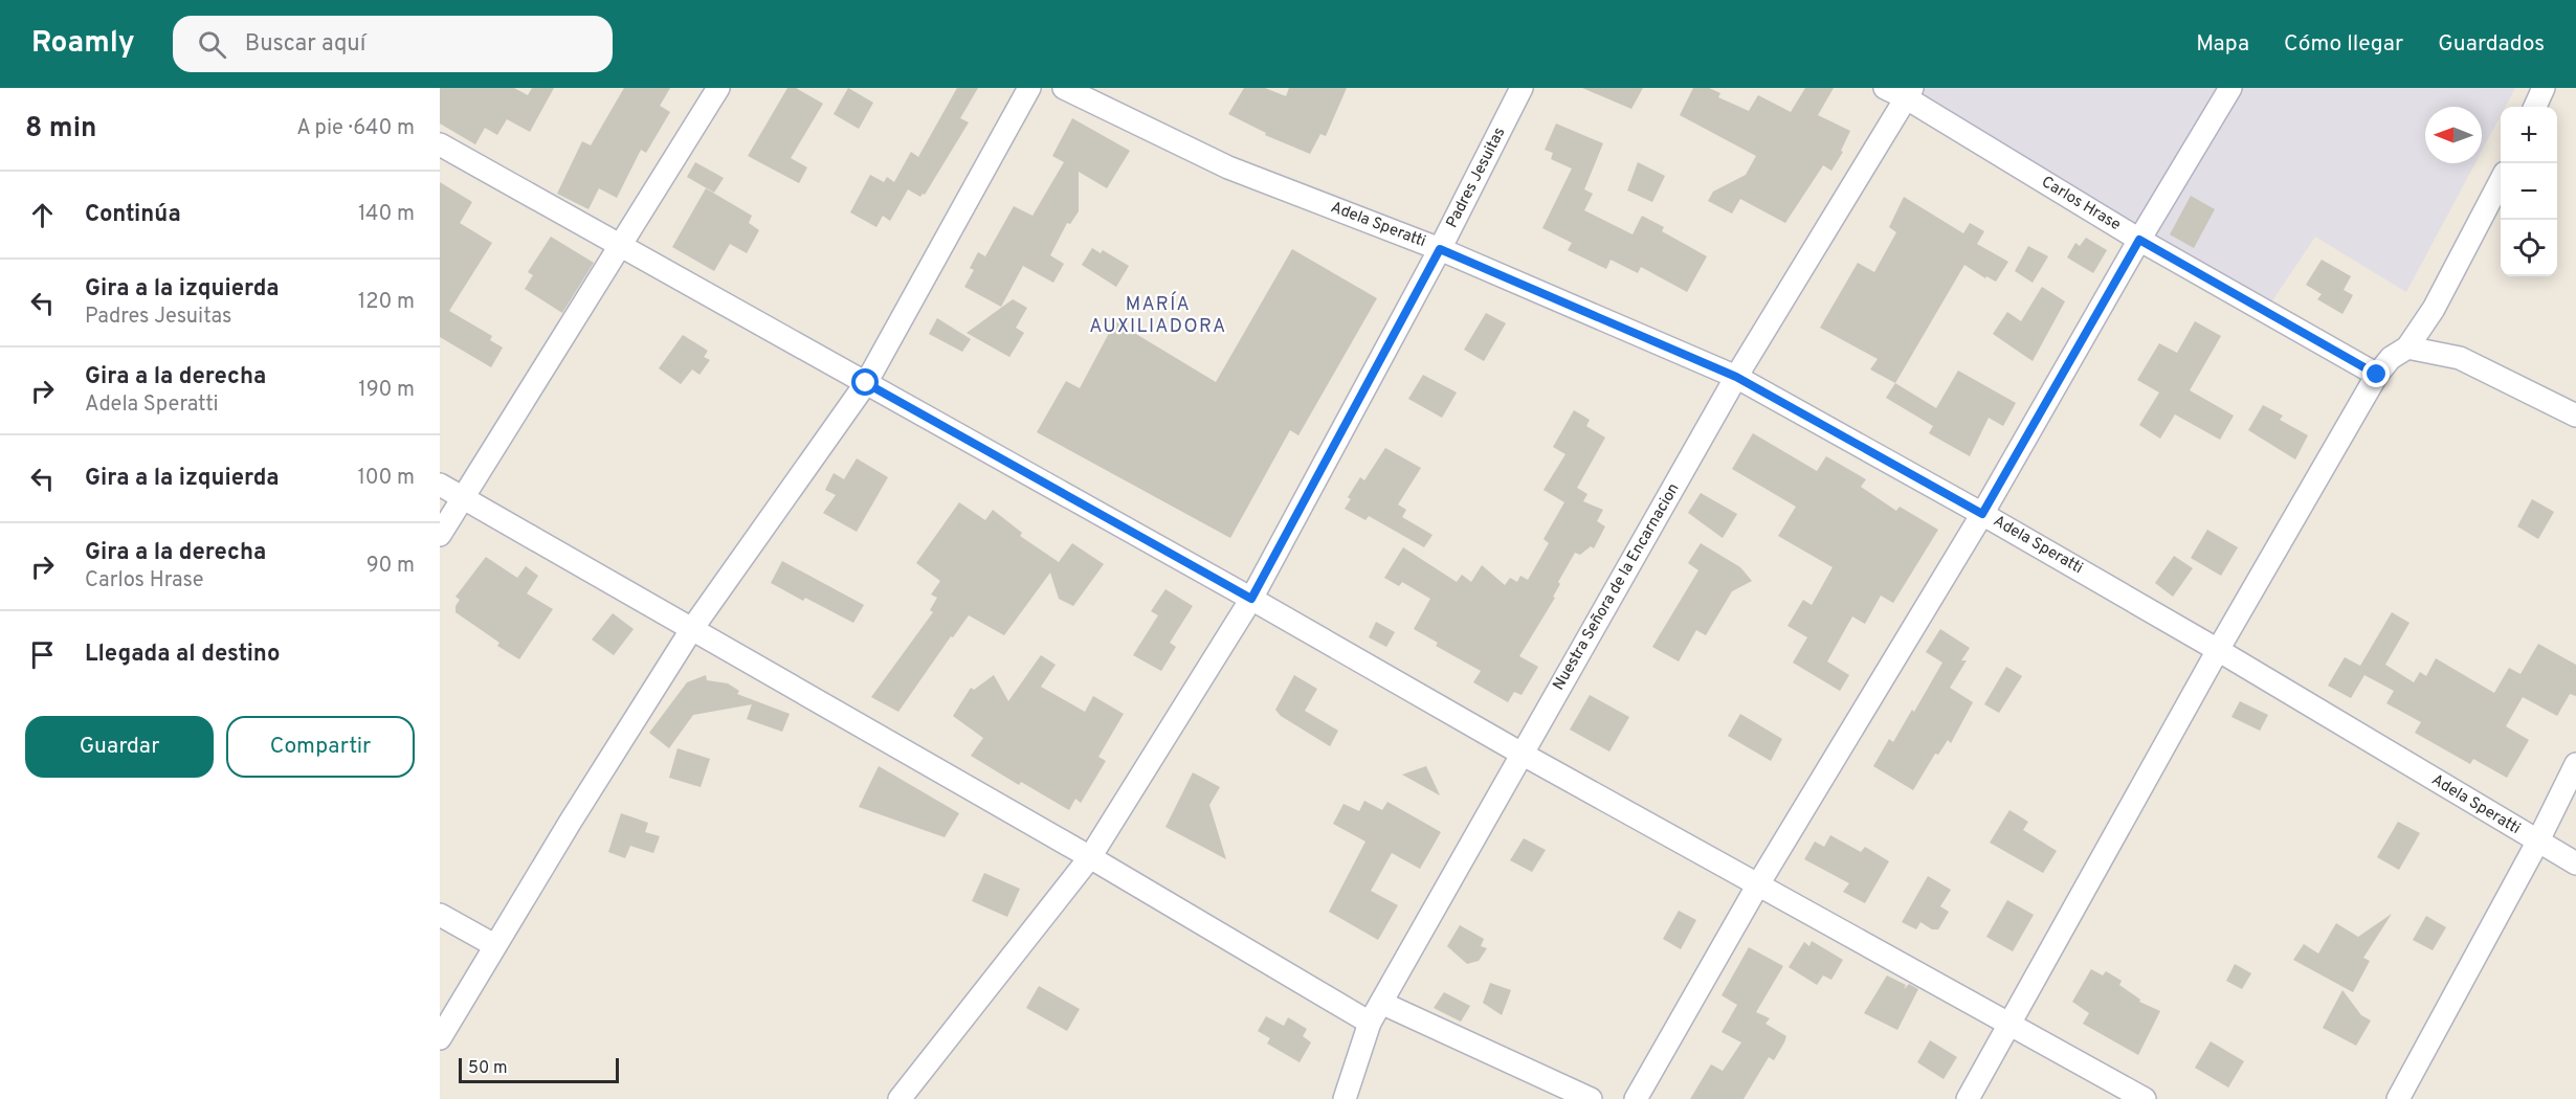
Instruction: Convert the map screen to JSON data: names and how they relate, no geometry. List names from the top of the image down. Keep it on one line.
{"streets":{"street":["Padres Jesuitas","Carlos Hrase","Adela Speratti","Nuestra Señora de la Encarnacion"]},"crossings":[["Padres Jesuitas","Adela Speratti"],["Carlos Hrase","Nuestra Señora de la Encarnacion"],["Adela Speratti","Nuestra Señora de la Encarnacion"]],"districts":["MARÍA AUXILIADORA"],"scale_bar":"50 m","north":"left","page":{"header":"Roamly","search":"Buscar aquí","nav":["Mapa","Cómo llegar","Guardados"],"heading":["8 min","A pie · 640 m"],"map_buttons":["+","−"],"list":[["Continúa","140 m"],["Gira a la izquierda","Padres Jesuitas","120 m"],["Gira a la derecha","Adela Speratti","190 m"],["Gira a la izquierda","100 m"],["Gira a la derecha","Carlos Hrase","90 m"],"Llegada al destino"],"buttons":["Guardar","Compartir"],"scale":"50 m"}}
